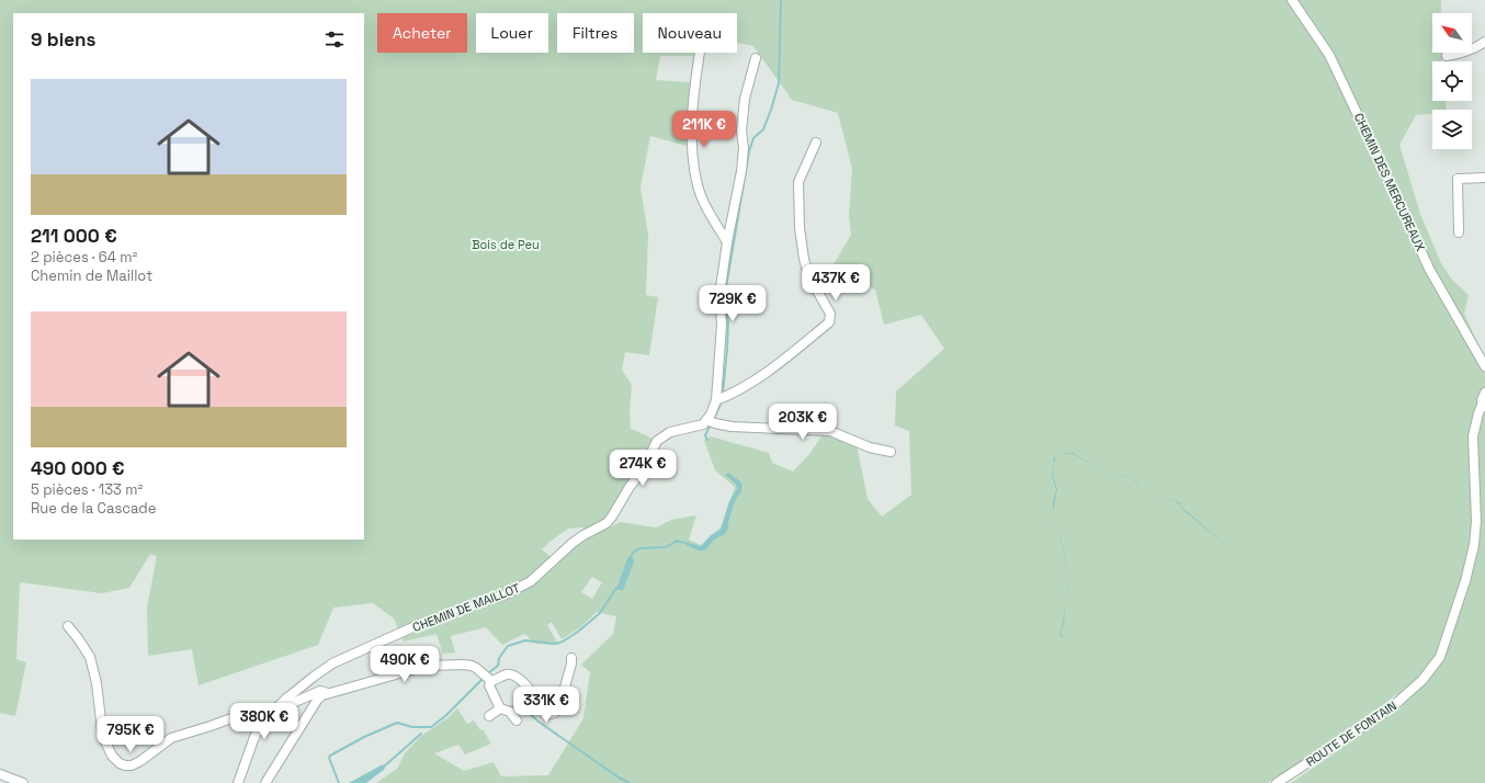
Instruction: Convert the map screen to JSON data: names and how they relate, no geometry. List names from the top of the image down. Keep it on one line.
{"streets":{"street":["CHEMIN DES MERCUREAUX","CHEMIN DE MAILLOT","ROUTE DE FONTAIN"]},"parks":["Bois de Peu"],"north":"top left","page":{"chip":["Acheter","Louer","Filtres","Nouveau"],"heading":"9 biens","list":[{"name":"211 000 €","note":"2 pièces · 64 m² · Chemin de Maillot"},{"name":"490 000 €","note":"5 pièces · 133 m² · Rue de la Cascade"}],"price":["211K €","437K €","729K €","203K €","274K €","490K €","331K €","380K €","795K €"]}}
